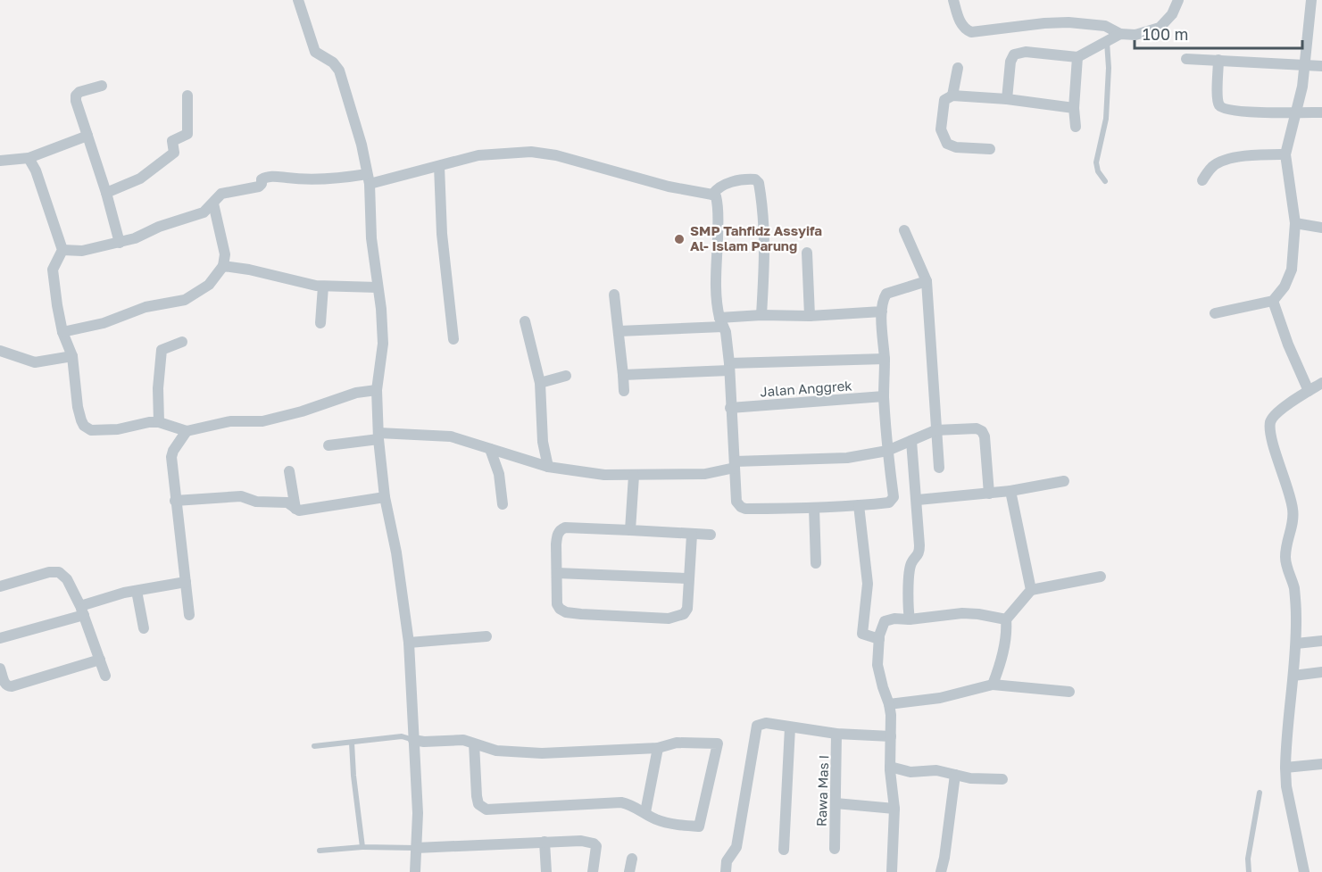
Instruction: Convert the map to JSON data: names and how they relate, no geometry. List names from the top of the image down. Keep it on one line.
{"streets":{"street":["Jalan Anggrek","Rawa Mas I"]},"places":["SMP Tahfidz Assyifa Al- Islam Parung"],"scale_bar":"100 m"}
